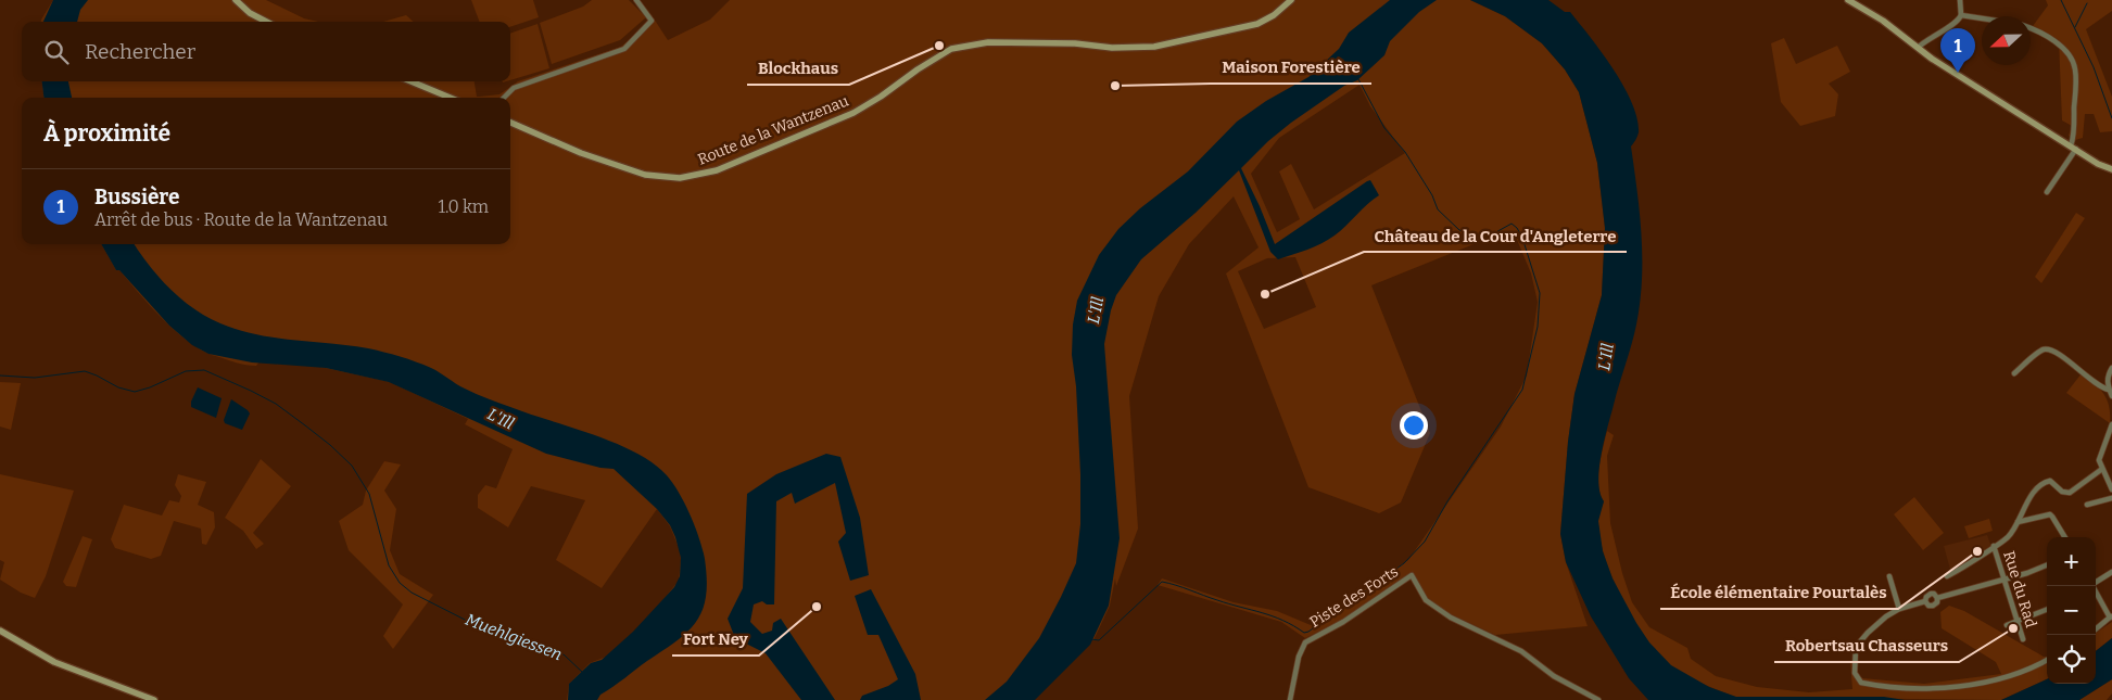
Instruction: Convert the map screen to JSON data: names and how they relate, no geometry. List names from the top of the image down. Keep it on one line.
{"streets":{"main road":["Route de la Wantzenau"],"street":["Rue du Rad","Piste des Forts"]},"water":["L'Ill","Muehlgiessen"],"places":["Blockhaus","Maison Forestière","Château de la Cour d'Angleterre","École élémentaire Pourtalès","Fort Ney","Robertsau Chasseurs"],"north":"left","page":{"search":"Rechercher","pins":"1","heading":"À proximité","list":[{"mark":"1","name":"Bussière","note":"Arrêt de bus · Route de la Wantzenau","value":"1.0 km"}],"map_buttons":["+","−"]}}
